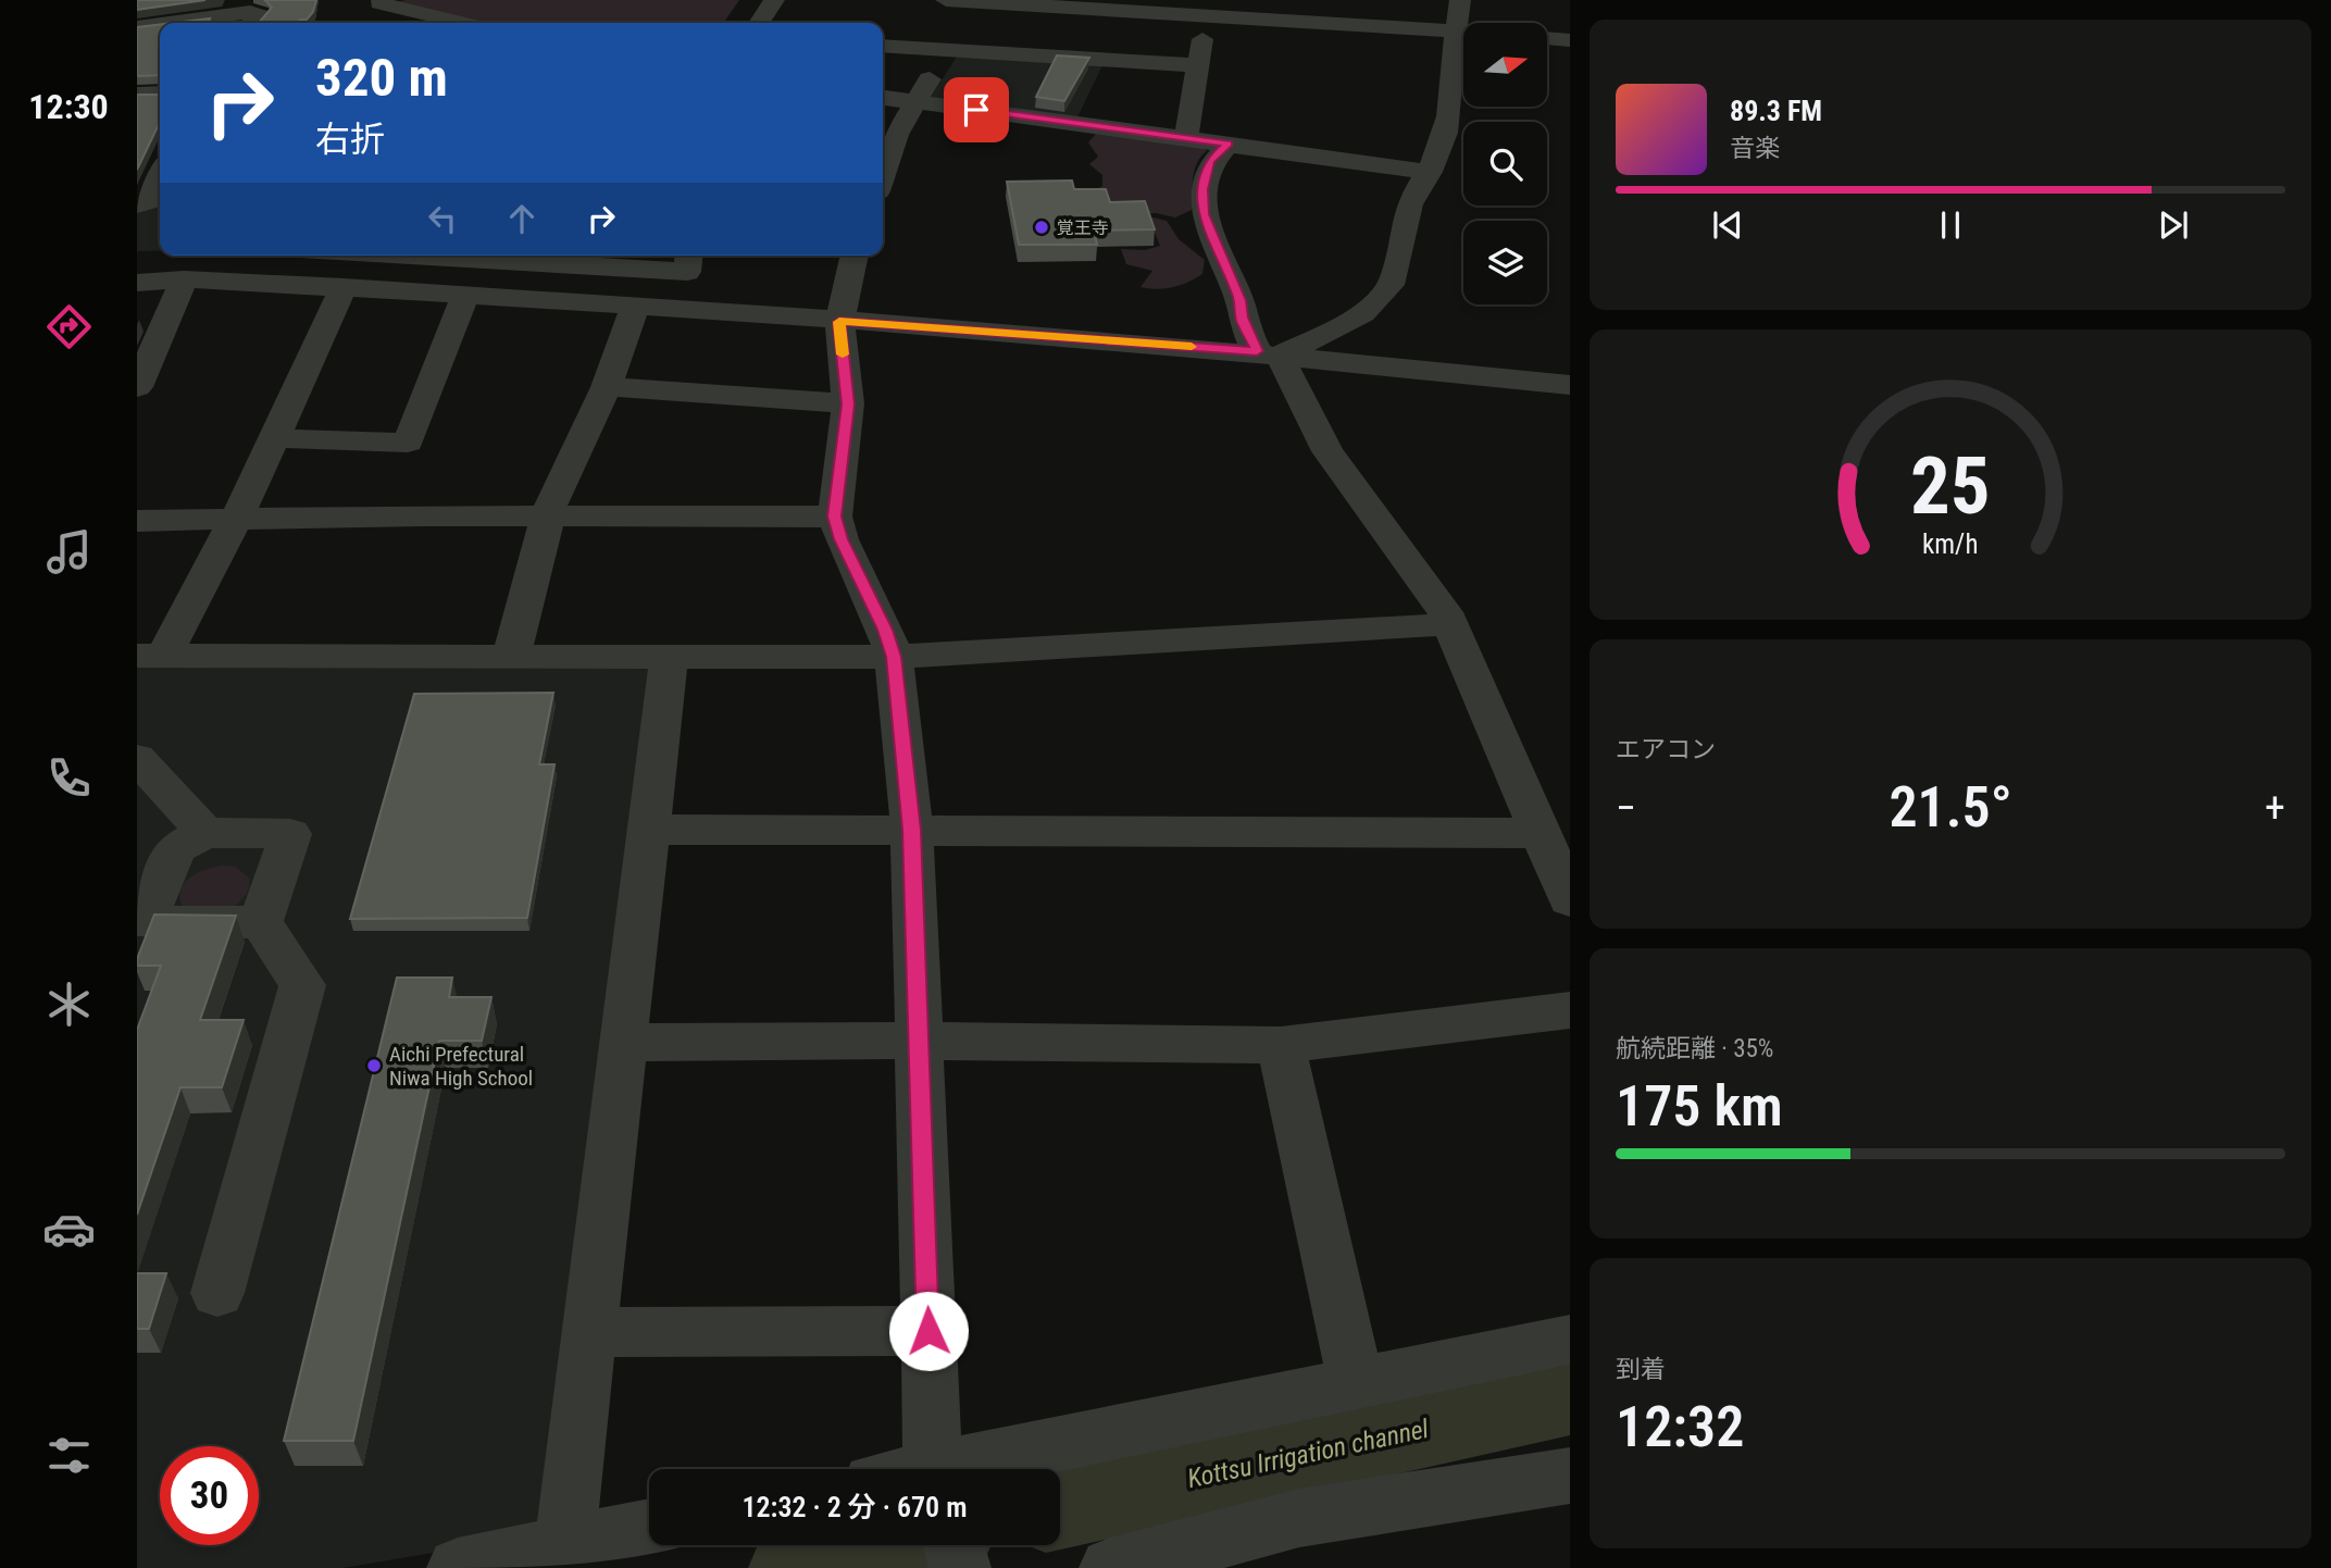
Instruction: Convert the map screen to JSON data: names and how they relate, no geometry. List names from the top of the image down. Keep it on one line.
{"water":["Kottsu Irrigation channel"],"places":["覚王寺","Aichi Prefectural Niwa High School"],"north":"right","page":{"tabs":"12:30","turn":["320 m","右折"],"song":["89.3 FM","音楽"],"tile":["エアコン",["航続距離 · 35%","175 km"],["到着","12:32"]],"heat":["−","21.5°","+"],"limit":"30","trip":"12:32 · 2 分 · 670 m","gauge":["25","km/h"]}}
